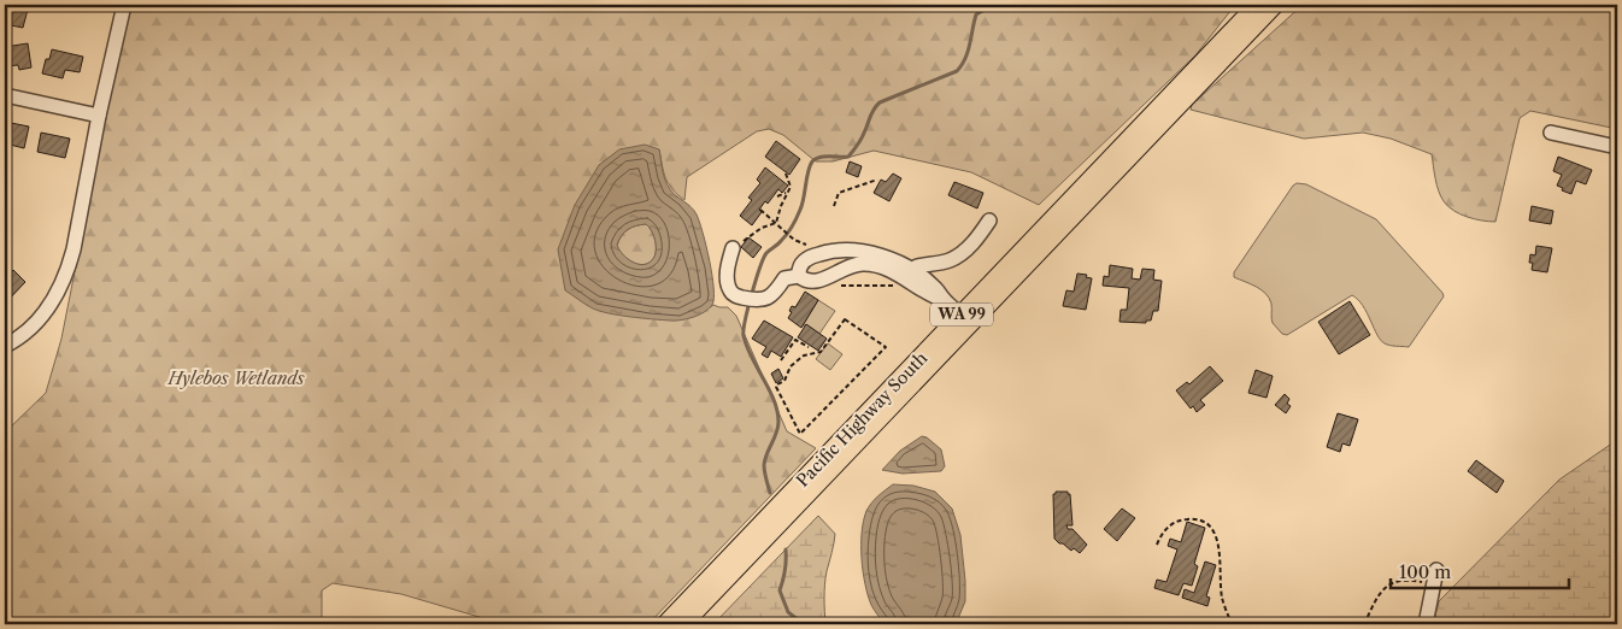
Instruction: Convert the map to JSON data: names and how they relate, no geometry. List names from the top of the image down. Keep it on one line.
{"streets":{"main road":["WA 99","Pacific Highway South"]},"parks":["Hylebos Wetlands"],"scale_bar":"100 m"}
